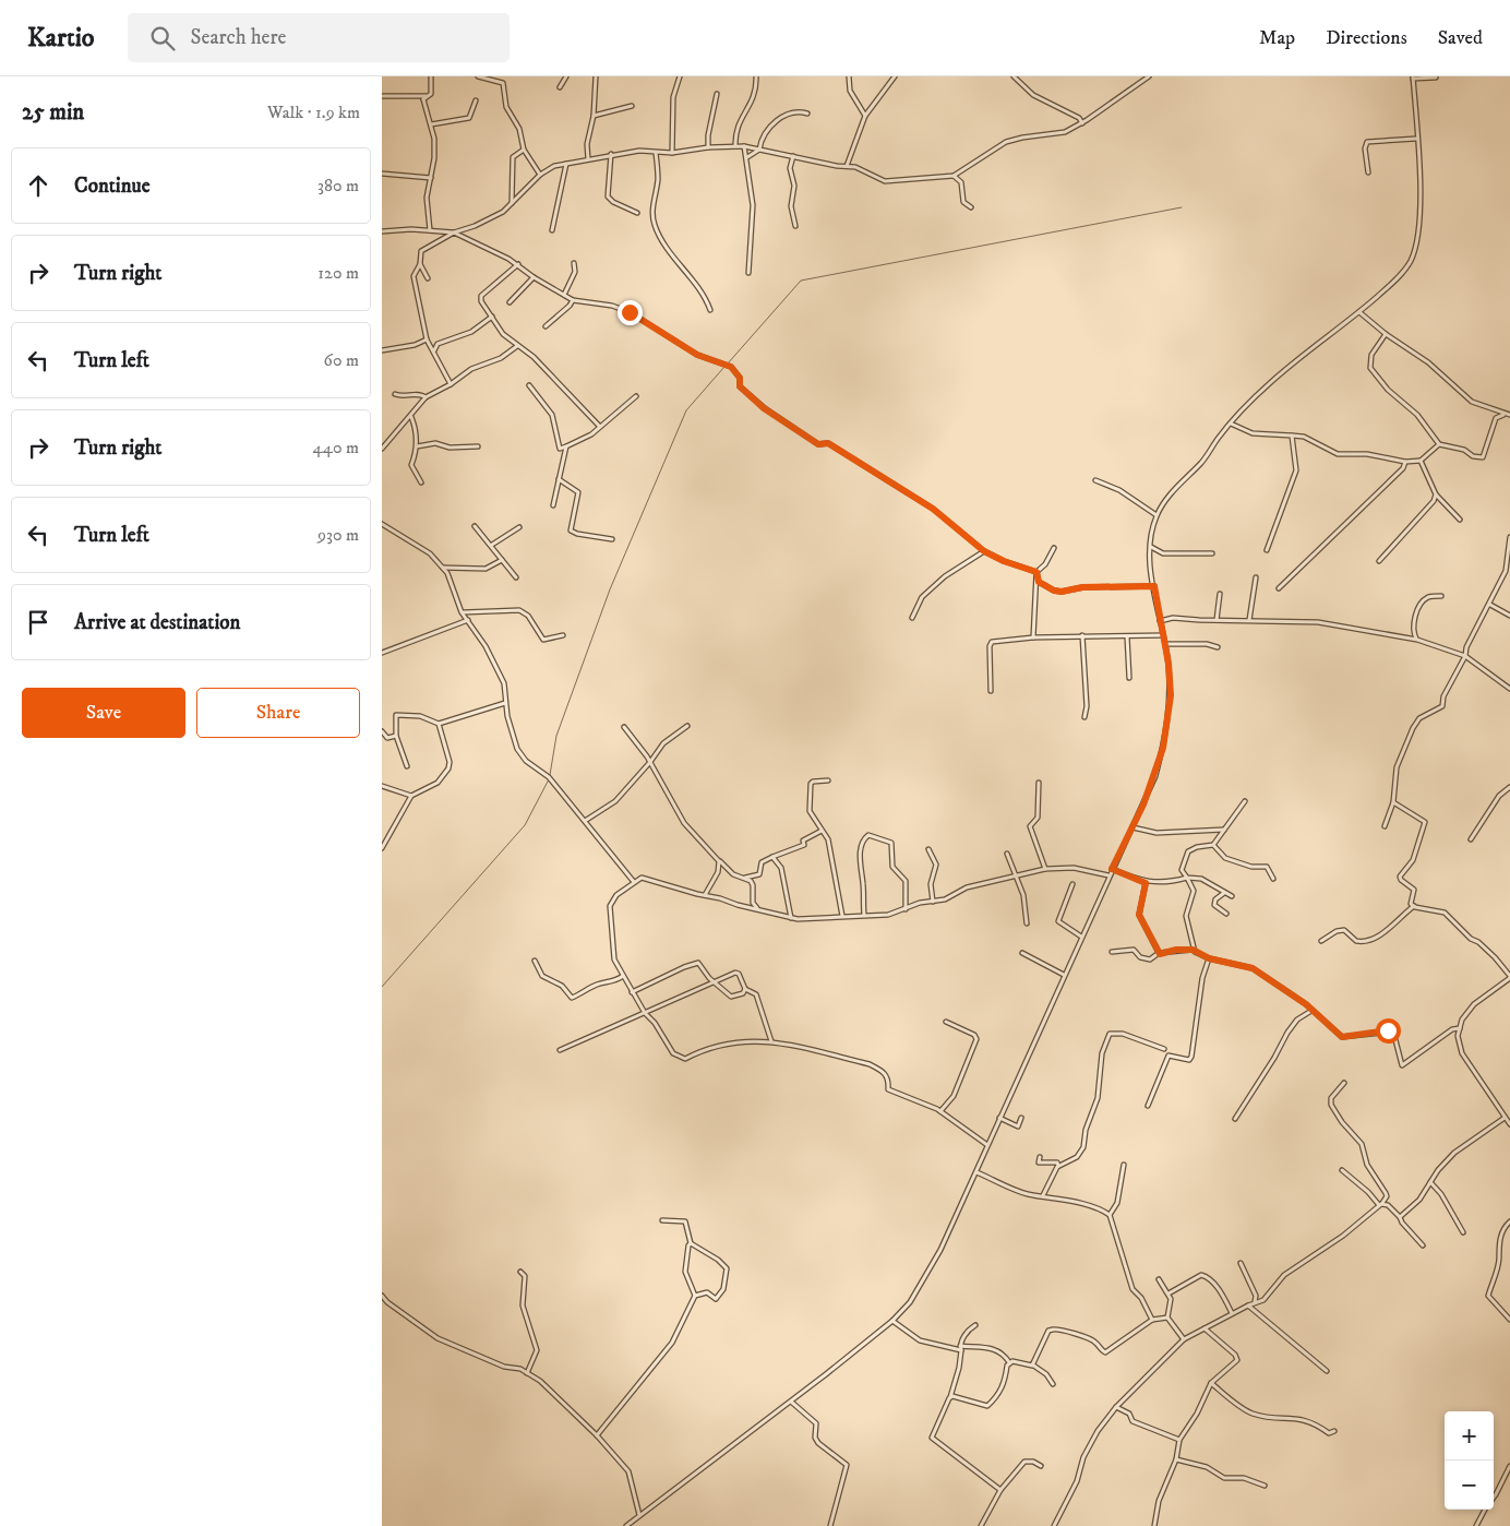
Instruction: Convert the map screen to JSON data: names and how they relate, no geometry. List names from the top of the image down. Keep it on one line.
{"page":{"header":"Kartio","search":"Search here","nav":["Map","Directions","Saved"],"heading":["25 min","Walk · 1.9 km"],"list":[["Continue","380 m"],["Turn right","120 m"],["Turn left","60 m"],["Turn right","440 m"],["Turn left","930 m"],"Arrive at destination"],"buttons":["Save","Share"],"map_buttons":["+","−"]}}
